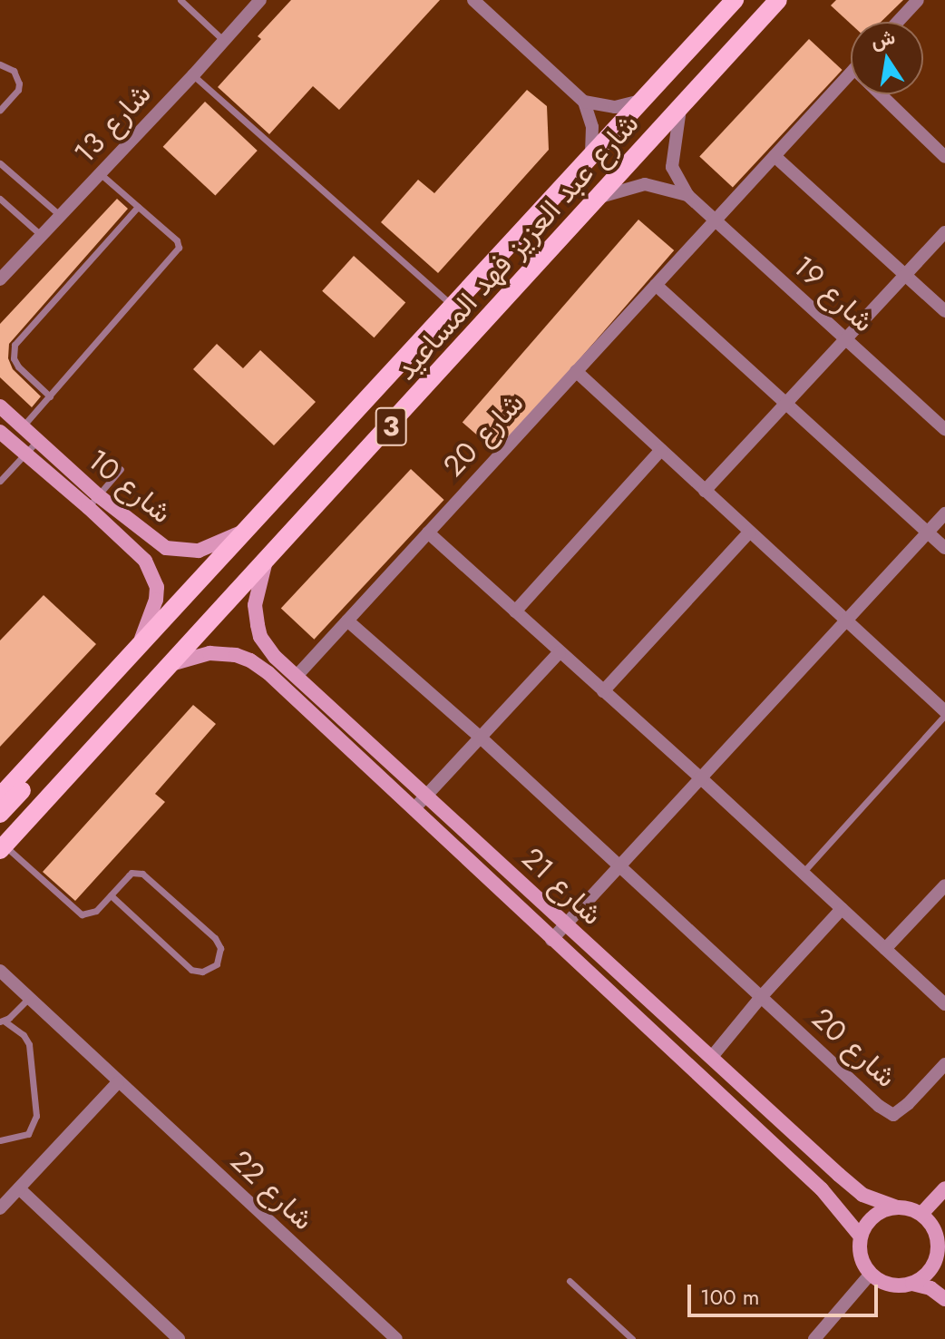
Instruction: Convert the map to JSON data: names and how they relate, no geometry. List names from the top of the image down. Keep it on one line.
{"streets":{"main road":["شارع عبد العزيز فهد المساعيد","3"],"street":["شارع 13","شارع 19","شارع 20","شارع 10","شارع 21","شارع 22"]},"crossings":[["شارع عبد العزيز فهد المساعيد","شارع 19"],["شارع عبد العزيز فهد المساعيد","شارع 10"],["شارع عبد العزيز فهد المساعيد","شارع 21"],["شارع 19","شارع 20"],["شارع 20","شارع 21"]],"scale_bar":"100 m","north":"top"}
